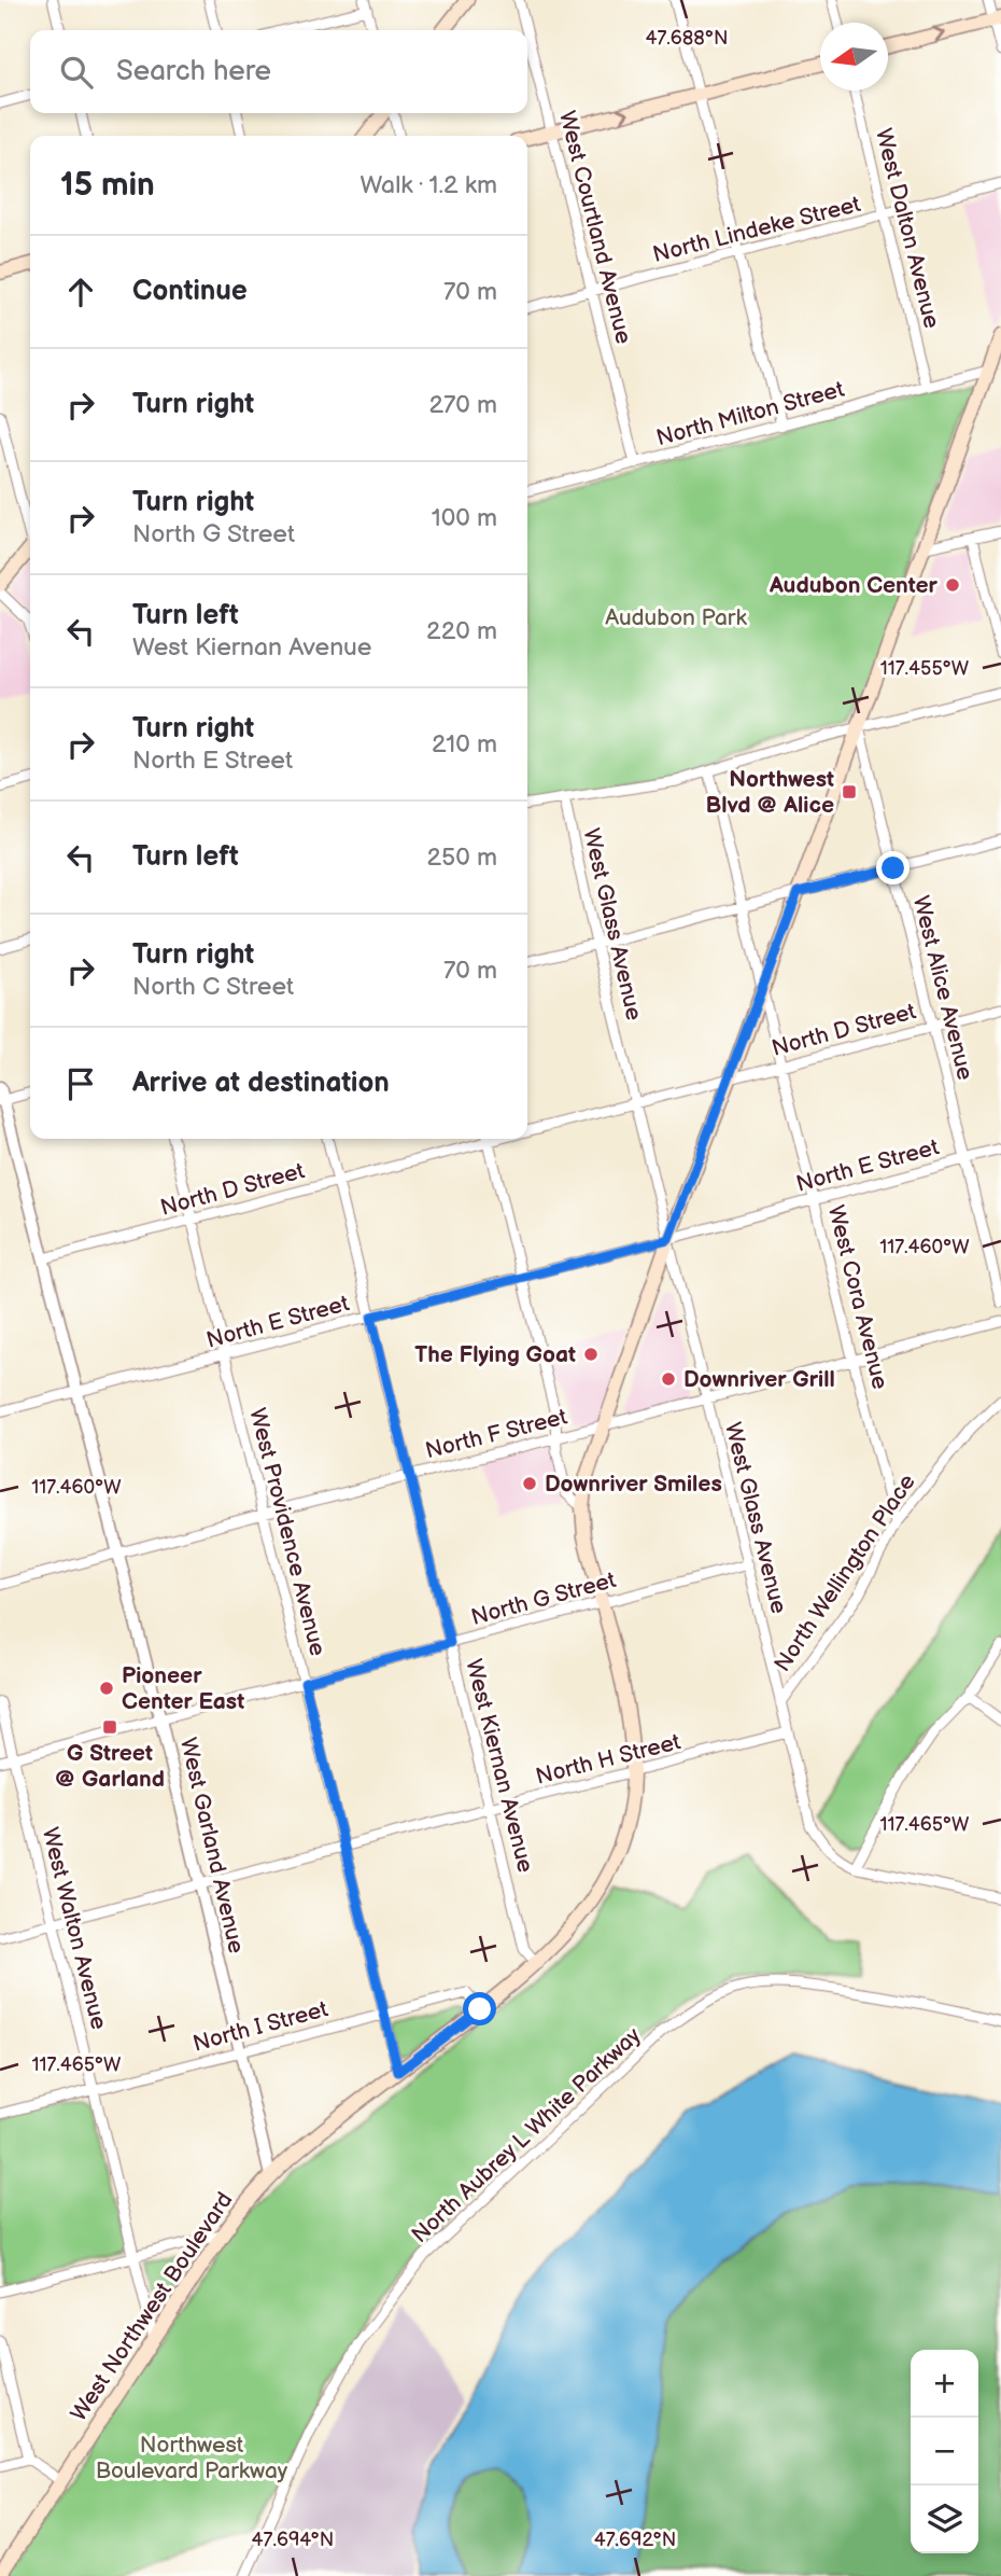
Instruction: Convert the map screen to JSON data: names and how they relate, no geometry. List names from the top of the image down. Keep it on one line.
{"streets":{"main road":["West Northwest Boulevard"],"street":["West Courtland Avenue","West Dalton Avenue","North Lindeke Street","North Milton Street","West Glass Avenue","West Alice Avenue","North D Street","North E Street","West Cora Avenue","North F Street","West Providence Avenue","North Wellington Place","North G Street","North H Street","West Kiernan Avenue","West Garland Avenue","West Walton Avenue","North I Street","North Aubrey L White Parkway"]},"crossings":[["West Courtland Avenue","North Lindeke Street"],["West Courtland Avenue","North Milton Street"],["West Dalton Avenue","North Lindeke Street"],["West Dalton Avenue","North Milton Street"],["North Milton Street","West Northwest Boulevard"],["West Glass Avenue","North D Street"],["West Glass Avenue","North E Street"],["West Glass Avenue","North F Street"],["West Glass Avenue","North Wellington Place"],["West Glass Avenue","North G Street"],["West Glass Avenue","North H Street"],["West Glass Avenue","West Northwest Boulevard"],["West Alice Avenue","North D Street"],["West Alice Avenue","North E Street"],["West Alice Avenue","West Northwest Boulevard"],["North D Street","West Cora Avenue"],["North D Street","West Providence Avenue"],["North D Street","West Kiernan Avenue"],["North D Street","West Garland Avenue"],["North D Street","West Northwest Boulevard"],["North E Street","West Cora Avenue"],["North E Street","West Providence Avenue"],["North E Street","West Kiernan Avenue"],["North E Street","West Garland Avenue"],["North E Street","West Northwest Boulevard"],["West Cora Avenue","North F Street"],["West Cora Avenue","North Wellington Place"],["West Cora Avenue","West Northwest Boulevard"],["North F Street","West Providence Avenue"],["North F Street","West Kiernan Avenue"],["North F Street","West Garland Avenue"],["North F Street","West Northwest Boulevard"],["West Providence Avenue","North G Street"],["West Providence Avenue","North H Street"],["West Providence Avenue","North I Street"],["West Providence Avenue","West Northwest Boulevard"],["North G Street","West Kiernan Avenue"],["North G Street","West Garland Avenue"],["North G Street","West Walton Avenue"],["North G Street","West Northwest Boulevard"],["North H Street","West Kiernan Avenue"],["North H Street","West Garland Avenue"],["North H Street","West Walton Avenue"],["North H Street","West Northwest Boulevard"],["West Kiernan Avenue","West Northwest Boulevard"],["West Garland Avenue","North I Street"],["West Garland Avenue","West Northwest Boulevard"],["West Walton Avenue","North I Street"],["West Walton Avenue","West Northwest Boulevard"],["North I Street","West Northwest Boulevard"]],"parks":["Audubon Park","Northwest Boulevard Parkway"],"places":{"other":["Audubon Center","The Flying Goat","Downriver Grill","Downriver Smiles","Pioneer Center East"],"transit":["Northwest Blvd @ Alice","G Street @ Garland"]},"north":"left","page":{"search":"Search here","heading":["15 min","Walk · 1.2 km"],"list":[["Continue","70 m"],["Turn right","270 m"],["Turn right","North G Street","100 m"],["Turn left","West Kiernan Avenue","220 m"],["Turn right","North E Street","210 m"],["Turn left","250 m"],["Turn right","North C Street","70 m"],"Arrive at destination"],"map_buttons":["+","−"]},"coordinates":["47.688°N","117.455°W","117.460°W","117.465°W","47.694°N","47.692°N"]}
